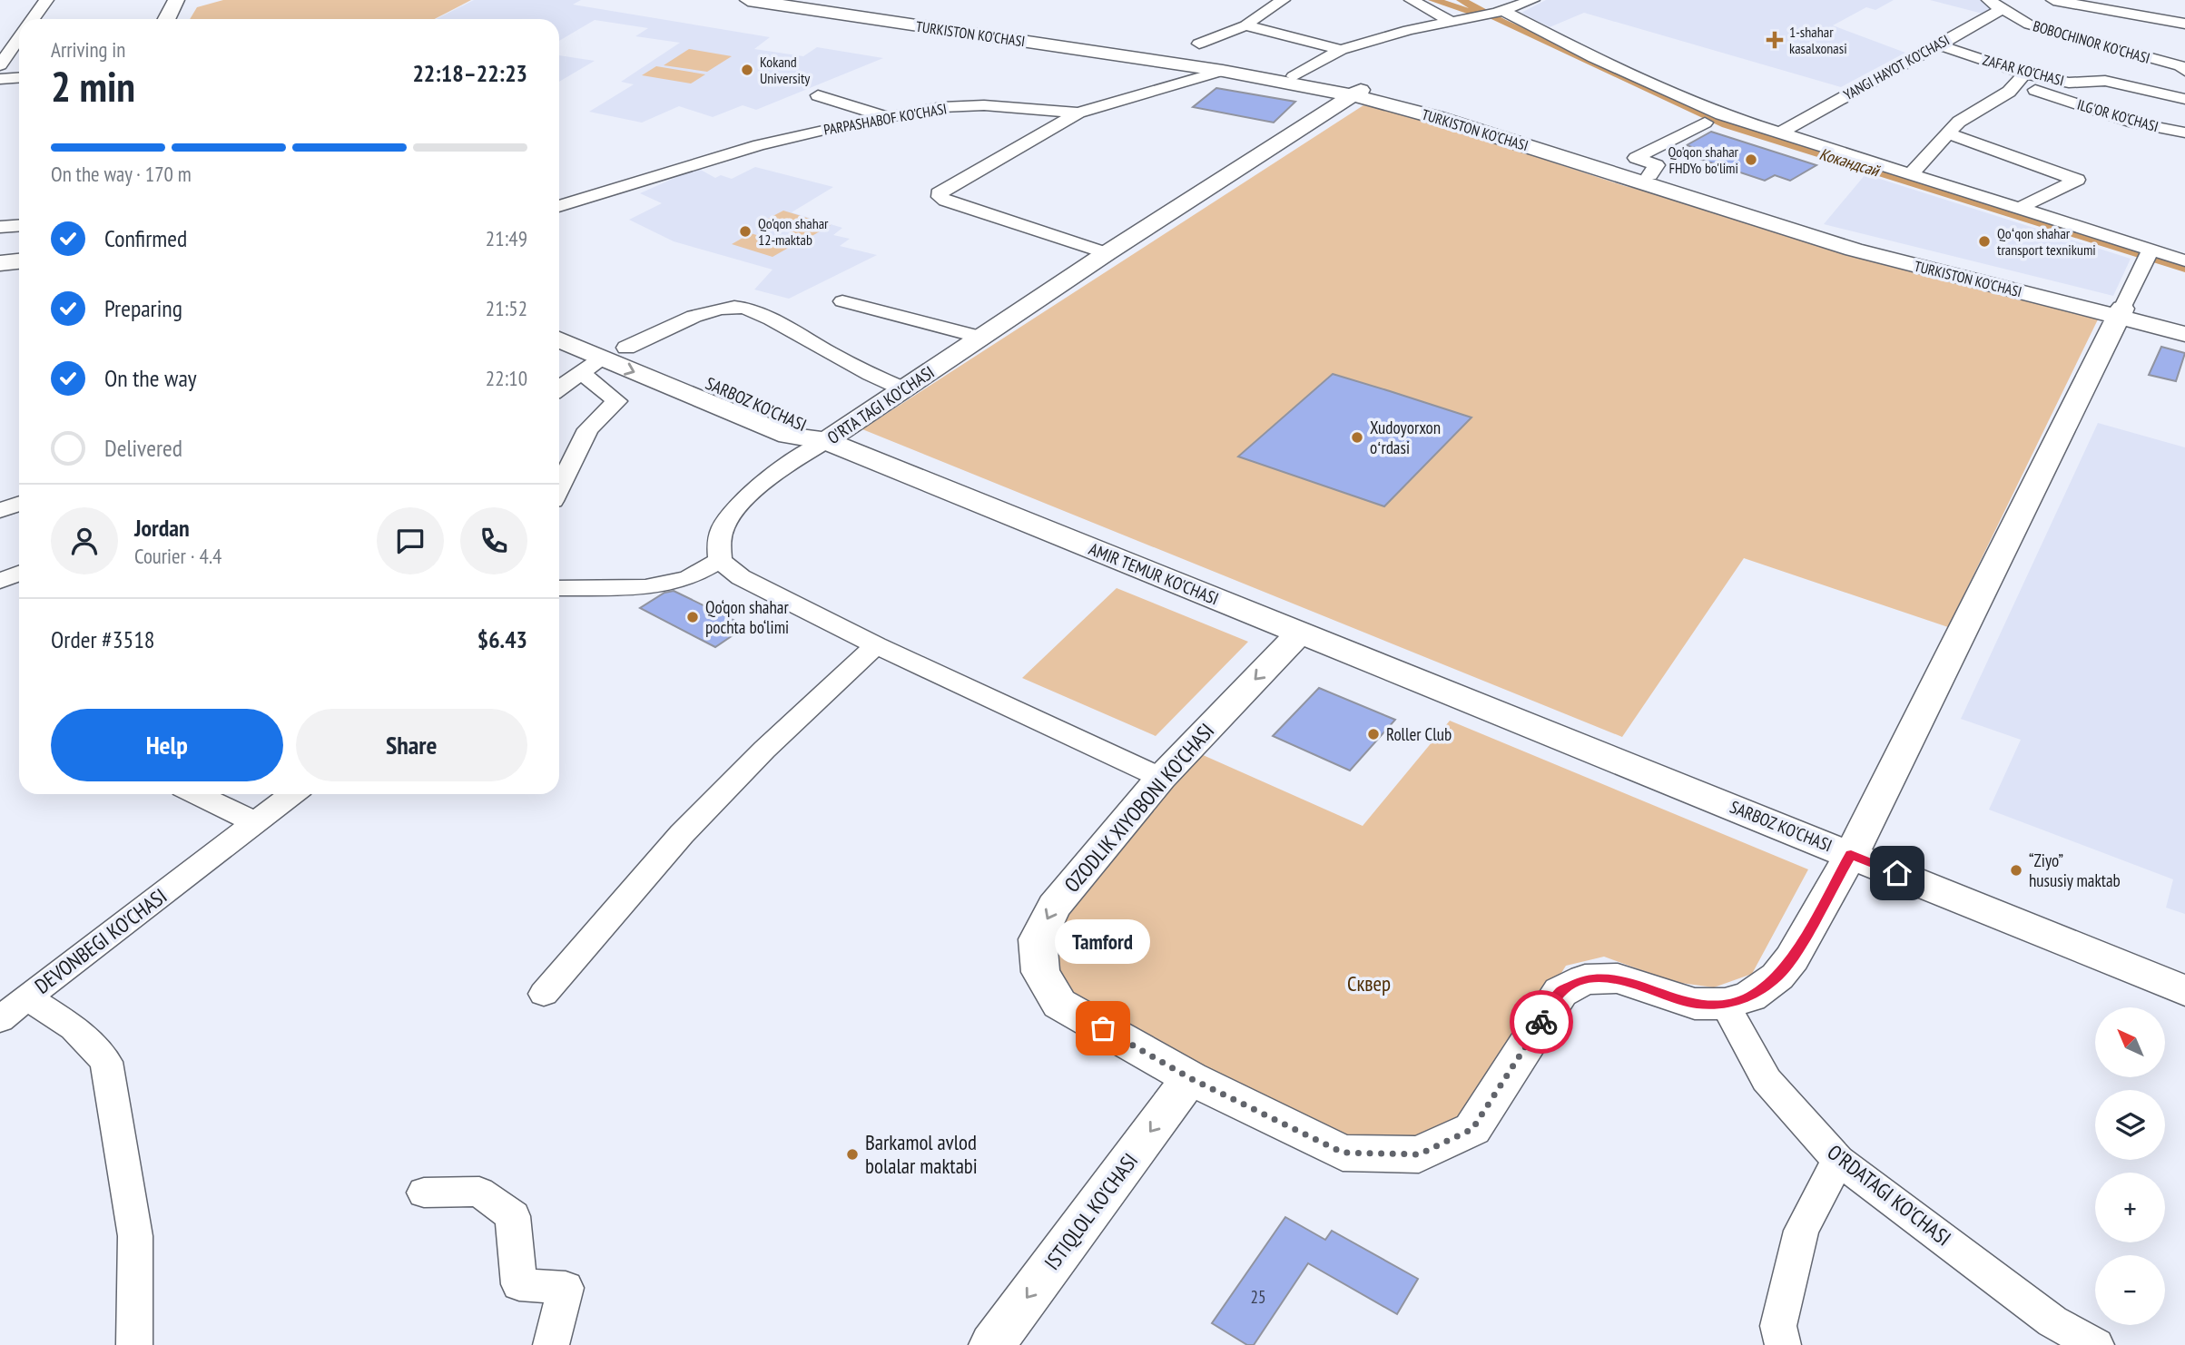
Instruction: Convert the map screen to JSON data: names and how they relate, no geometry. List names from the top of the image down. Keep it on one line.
{"streets":{"main road":["TURKISTON KO'CHASI","SARBOZ KO'CHASI","O'RTA TAGI KO'CHASI","AMIR TEMUR KO'CHASI","OZODLIK XIYOBONI KO'CHASI","ISTIQLOL KO'CHASI"],"street":["BOBOCHINOR KO'CHASI","YANGI HAYOT KO'CHASI","ZAFAR KO'CHASI","ILG'OR KO'CHASI","PARPASHABOF KO'CHASI","DEVONBEGI KO'CHASI","O'RDATAGI KO'CHASI"]},"crossings":[["TURKISTON KO'CHASI","PARPASHABOF KO'CHASI"],["TURKISTON KO'CHASI","O'RTA TAGI KO'CHASI"],["TURKISTON KO'CHASI","OZODLIK XIYOBONI KO'CHASI"],["BOBOCHINOR KO'CHASI","YANGI HAYOT KO'CHASI"],["YANGI HAYOT KO'CHASI","ZAFAR KO'CHASI"],["ZAFAR KO'CHASI","ILG'OR KO'CHASI"],["SARBOZ KO'CHASI","O'RTA TAGI KO'CHASI"],["SARBOZ KO'CHASI","AMIR TEMUR KO'CHASI"],["SARBOZ KO'CHASI","OZODLIK XIYOBONI KO'CHASI"],["O'RTA TAGI KO'CHASI","AMIR TEMUR KO'CHASI"],["AMIR TEMUR KO'CHASI","OZODLIK XIYOBONI KO'CHASI"],["OZODLIK XIYOBONI KO'CHASI","O'RDATAGI KO'CHASI"],["OZODLIK XIYOBONI KO'CHASI","ISTIQLOL KO'CHASI"]],"one_way":["ISTIQLOL KO'CHASI"],"water":["Кокандсай"],"parks":["Сквер"],"places":{"health":["1-shahar kasalxonasi"],"other":["Kokand University","Qo'qon shahar FHDYo bo'limi","Qo'qon shahar 12-maktab","Qoʻqon shahar transport texnikumi","Xudoyorxon oʻrdasi","Qo‘qon shahar pochta bo‘limi","Roller Club","“Ziyo” hususiy maktab","Tamford","Barkamol avlod bolalar maktabi"]},"house_numbers":["25"],"north":"top left","page":{"heading":["2 min","Arriving in","22:18–22:23"],"panel":["Jordan","Courier · 4.4","Order #3518","$6.43"],"bar":"On the way · 170 m","list":[["Confirmed","21:49"],["Preparing","21:52"],["On the way","22:10"],"Delivered"],"buttons":["Help","Share"],"bubble":"Tamford","map_buttons":["+","−"]}}
